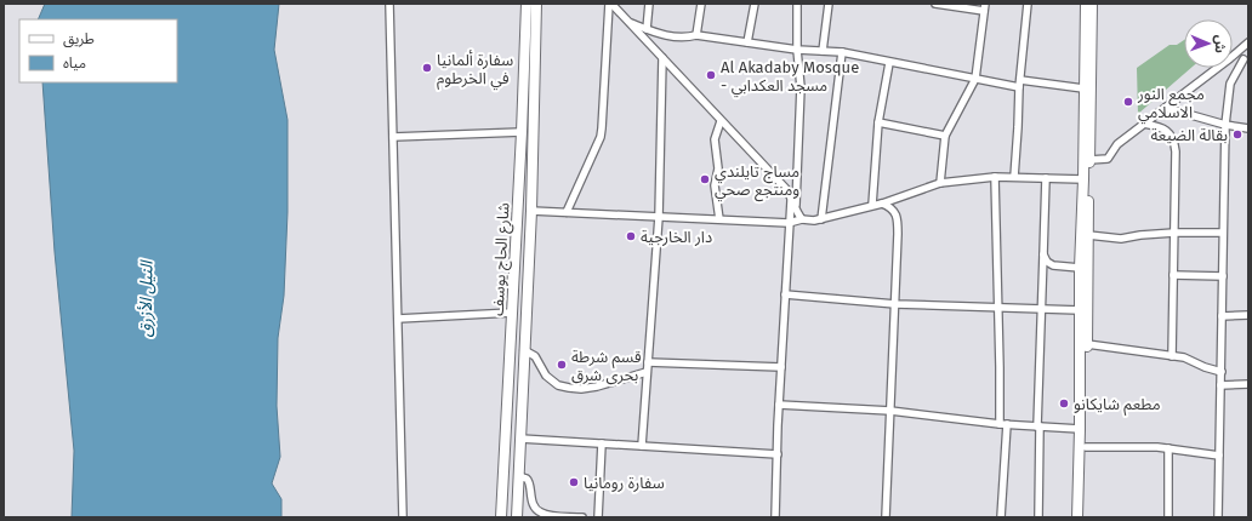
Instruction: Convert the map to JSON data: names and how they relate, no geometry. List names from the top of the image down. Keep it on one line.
{"streets":{"main road":["شارع الحاج يوسف"]},"water":["النيل الأزرق"],"places":["سفارة ألمانيا في الخرطوم","Al Akadaby Mosque - مسجد العكدابي","مجمع النور الاسلامي","بقالة الضيعة","مساج تايلندي ومنتجع صحي","دار الخارجية","قسم شرطة بحرى شرق","مطعم شايكانو","سفارة رومانيا"],"legend":["طريق","مياه"],"north":"right"}
